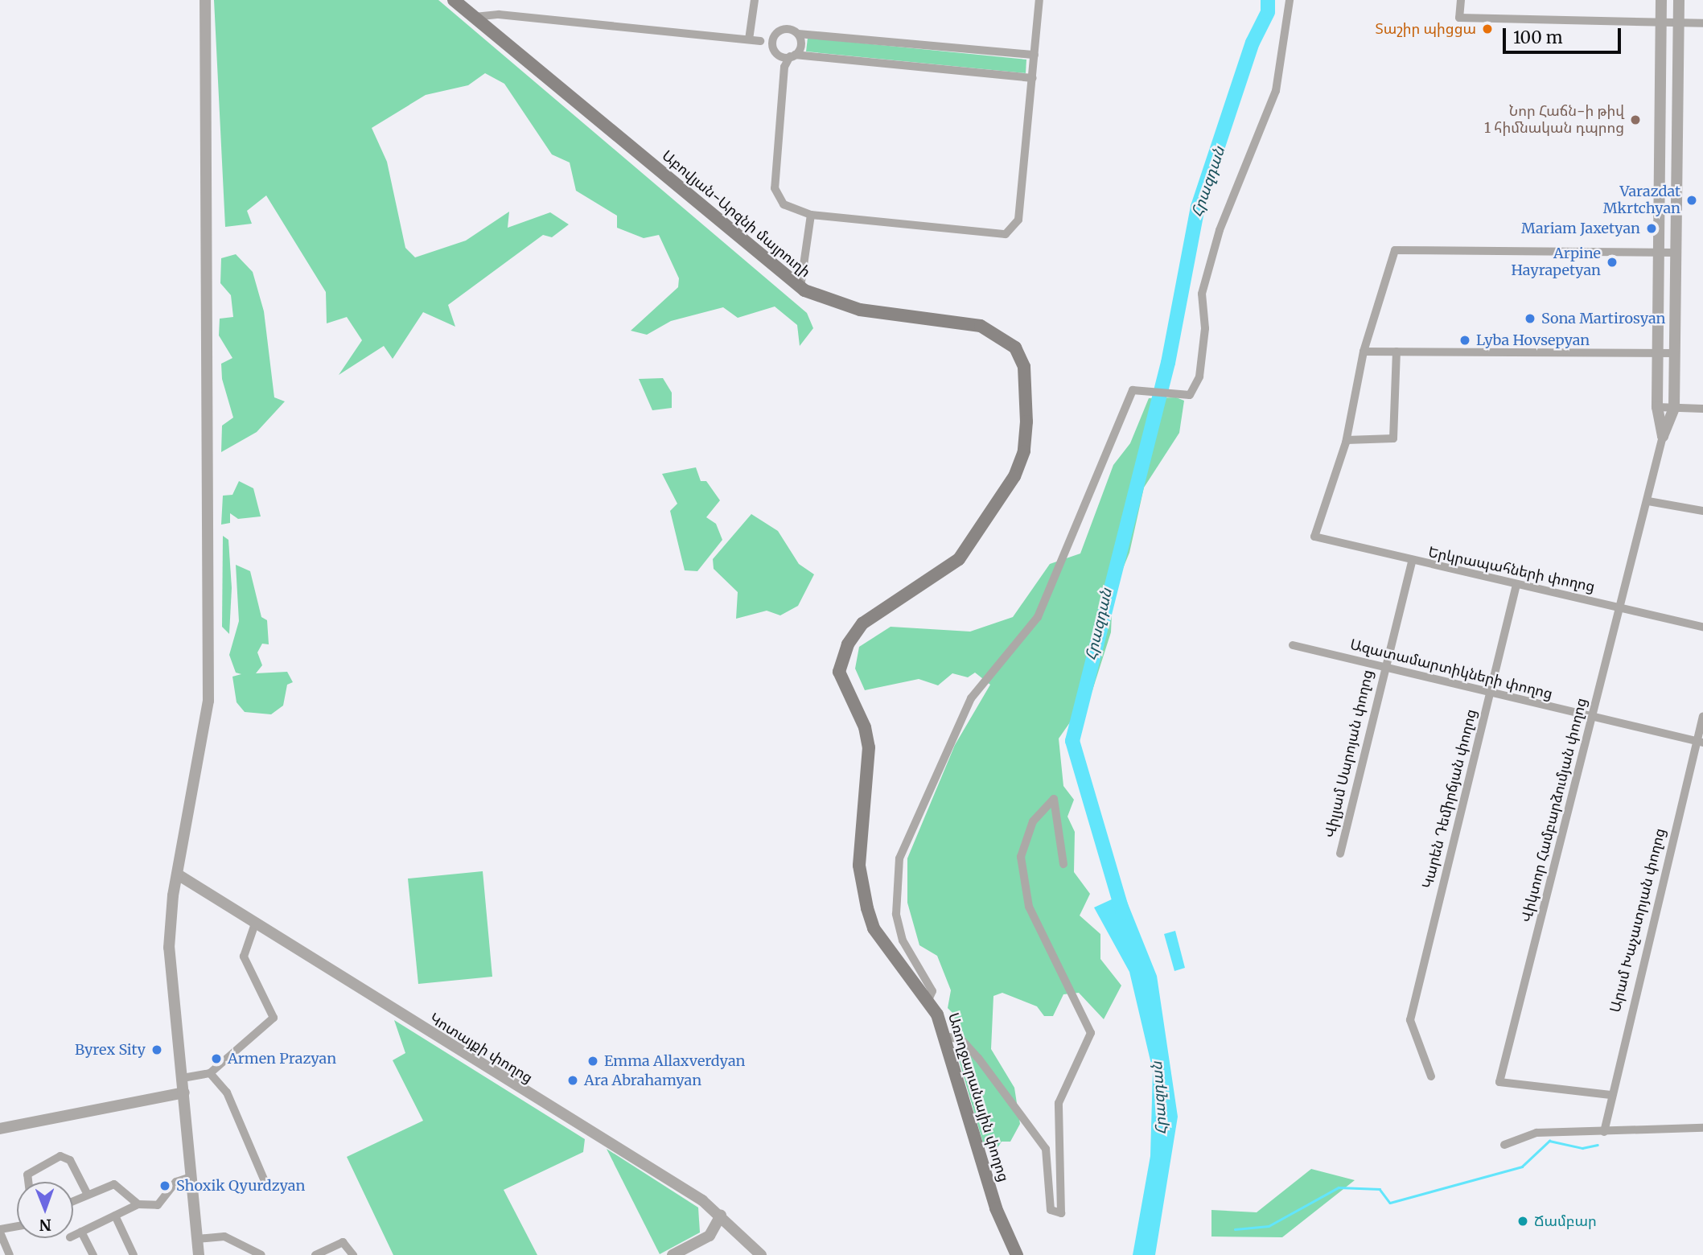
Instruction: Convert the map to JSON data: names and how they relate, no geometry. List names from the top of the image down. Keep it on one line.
{"streets":{"main road":["Աբովյան-Արզնի մայրուղի","Առողջարանային փողոց"],"street":["Երկրապահների փողոց","Ազատամարտիկների փողոց","Վիլյամ Սարոյան փողոց","Կարեն Դեմիրճյան փողոց","Վիկտոր Համբարձումյան փողոց","Արամ Խաչատրյան փողոց","Կոտայքի փողոց"]},"crossings":[["Աբովյան-Արզնի մայրուղի","Առողջարանային փողոց"],["Երկրապահների փողոց","Վիլյամ Սարոյան փողոց"],["Երկրապահների փողոց","Կարեն Դեմիրճյան փողոց"],["Երկրապահների փողոց","Վիկտոր Համբարձումյան փողոց"],["Ազատամարտիկների փողոց","Վիլյամ Սարոյան փողոց"],["Ազատամարտիկների փողոց","Կարեն Դեմիրճյան փողոց"],["Ազատամարտիկների փողոց","Վիկտոր Համբարձումյան փողոց"],["Ազատամարտիկների փողոց","Արամ Խաչատրյան փողոց"],["Վիկտոր Համբարձումյան փողոց","Արամ Խաչատրյան փողոց"]],"water":["Հրազդան"],"places":["Տաշիր պիցցա","Նոր Հաճն-ի թիվ 1 հիմնական դպրոց","Varazdat Mkrtchyan","Mariam Jaxetyan","Arpine Hayrapetyan","Sona Martirosyan","Lyba Hovsepyan","Byrex Sity","Armen Prazyan","Emma Allaxverdyan","Ara Abrahamyan","Shoxik Qyurdzyan","Ճամբար"],"scale_bar":"100 m","north":"bottom"}
